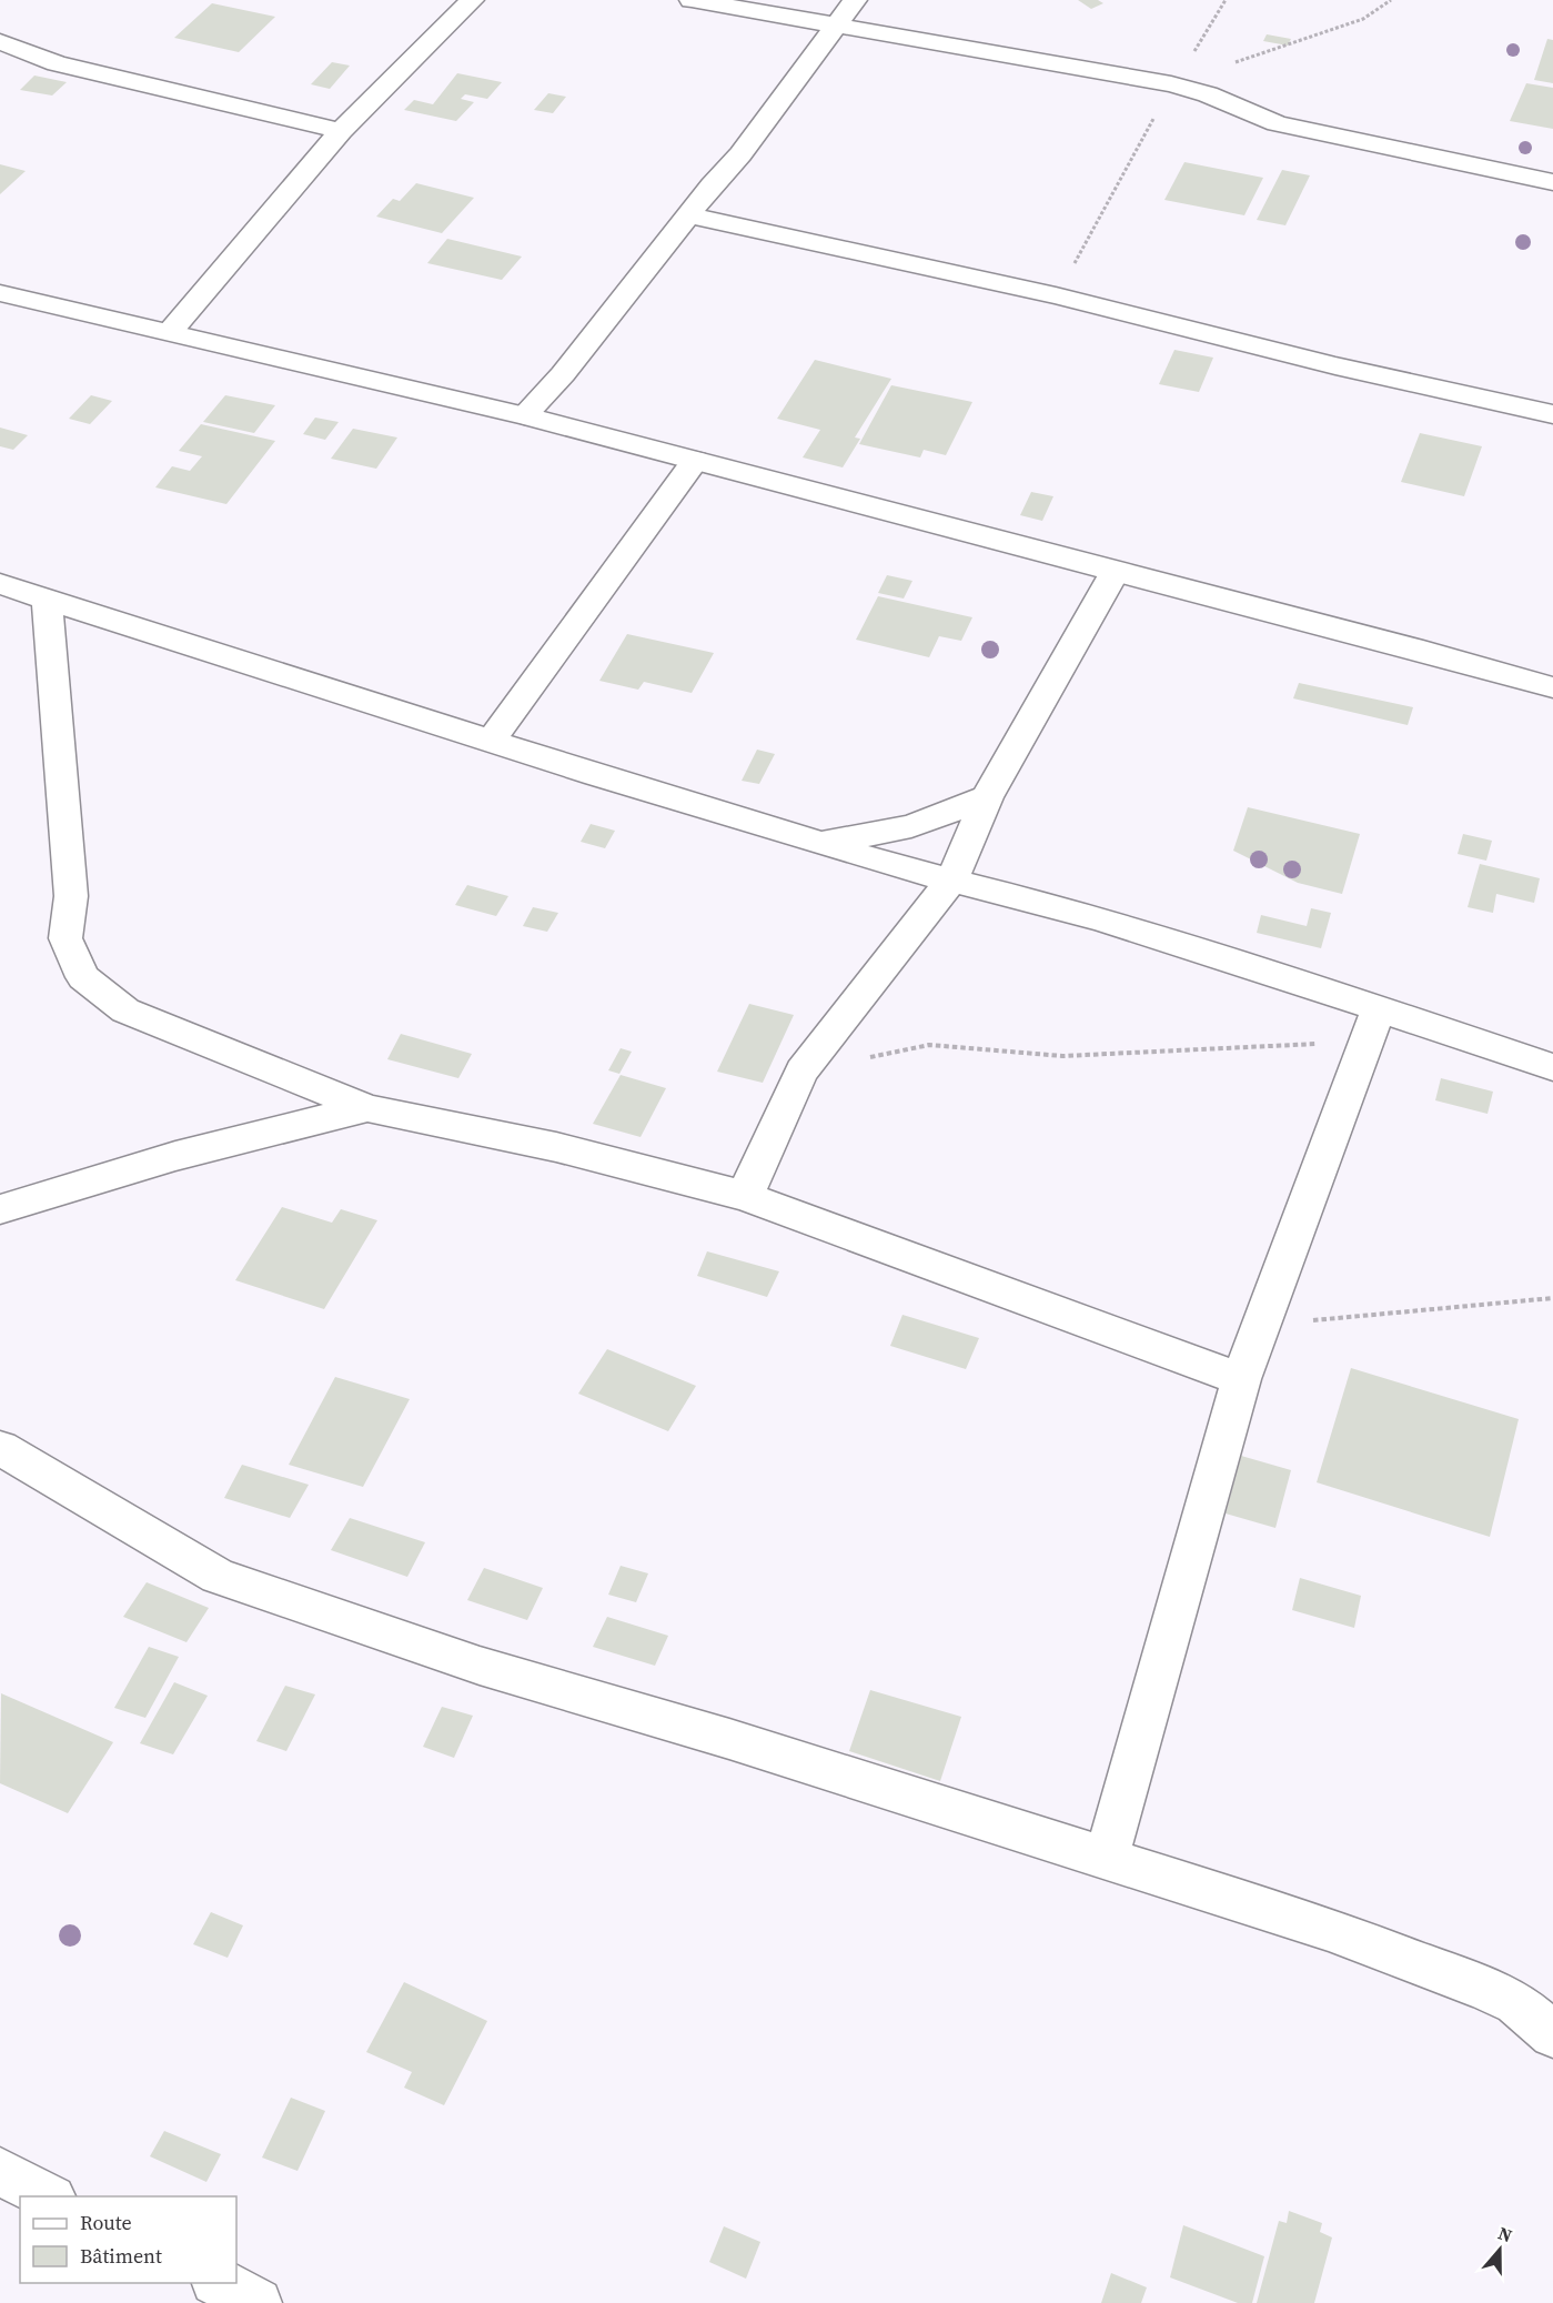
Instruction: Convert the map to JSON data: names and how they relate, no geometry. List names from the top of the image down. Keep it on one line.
{"legend":["Route","Bâtiment"],"north":"top"}
